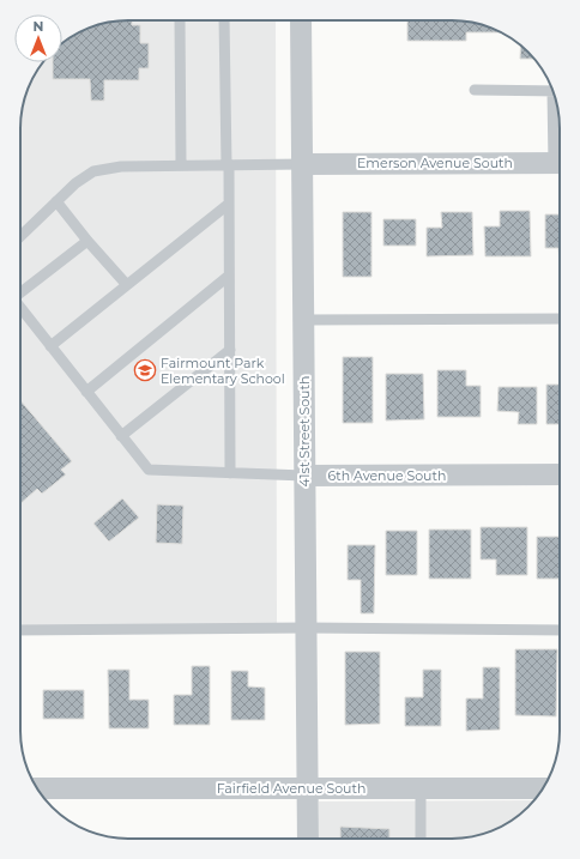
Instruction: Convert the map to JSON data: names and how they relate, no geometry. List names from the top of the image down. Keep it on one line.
{"streets":{"street":["Emerson Avenue South","41st Street South","6th Avenue South","Fairfield Avenue South"]},"crossings":[["Emerson Avenue South","41st Street South"],["41st Street South","6th Avenue South"],["41st Street South","Fairfield Avenue South"]],"places":{"school or university":["Fairmount Park Elementary School"]},"north":"top"}
